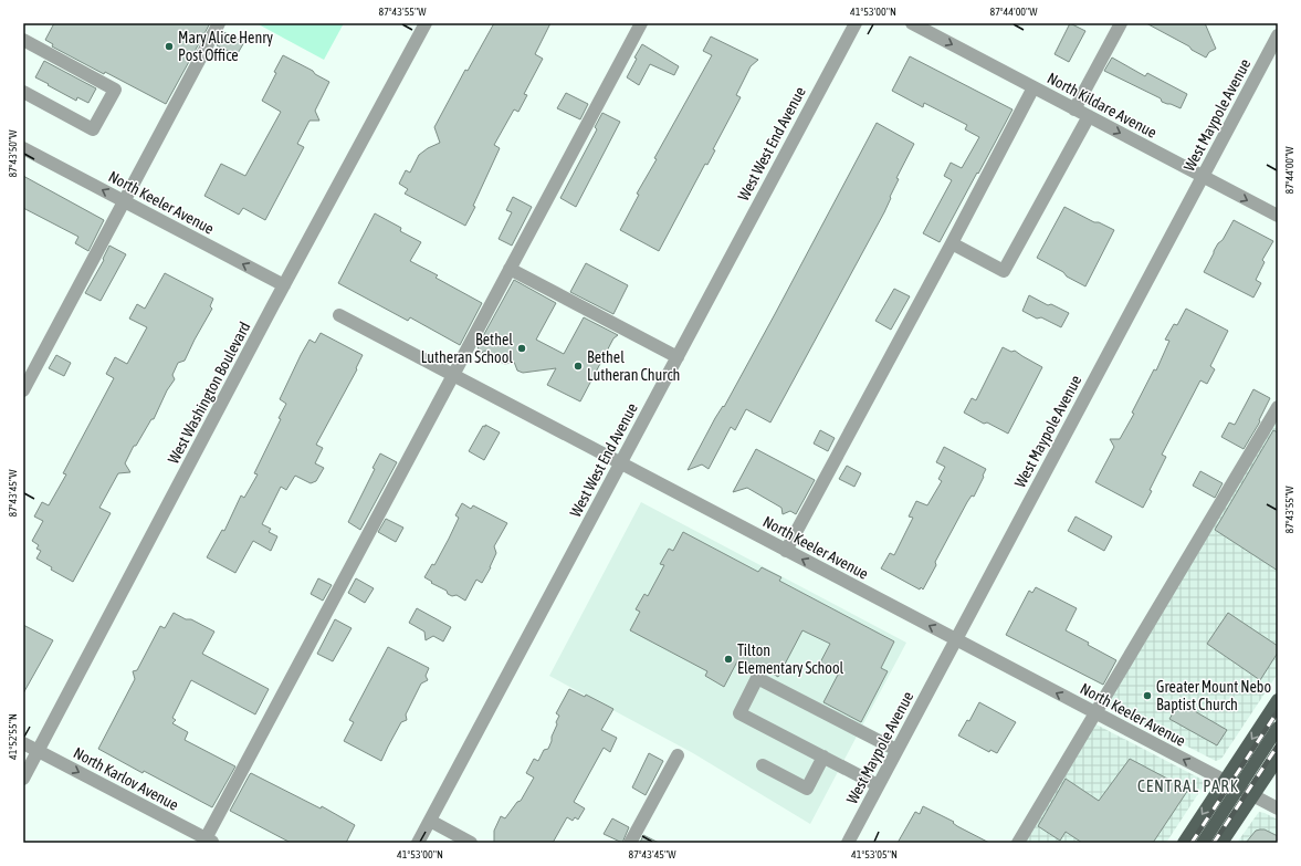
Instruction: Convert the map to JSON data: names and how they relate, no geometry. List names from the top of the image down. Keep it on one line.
{"streets":{"street":["North Kildare Avenue","West Maypole Avenue","West West End Avenue","North Keeler Avenue","West Washington Boulevard","North Karlov Avenue"]},"crossings":[["North Kildare Avenue","West Maypole Avenue"],["West Maypole Avenue","North Keeler Avenue"],["West West End Avenue","North Keeler Avenue"],["North Keeler Avenue","West Washington Boulevard"],["West Washington Boulevard","North Karlov Avenue"]],"one_way":["North Kildare Avenue","North Keeler Avenue","North Karlov Avenue"],"districts":["CENTRAL PARK"],"places":["Mary Alice Henry Post Office","Bethel Lutheran School","Bethel Lutheran Church","Tilton Elementary School","Greater Mount Nebo Baptist Church"],"coordinates":["87°43'55\"W","41°53'00\"N","87°44'00\"W","87°43'50\"W","87°43'45\"W","41°52'55\"N","41°53'05\"N"]}
